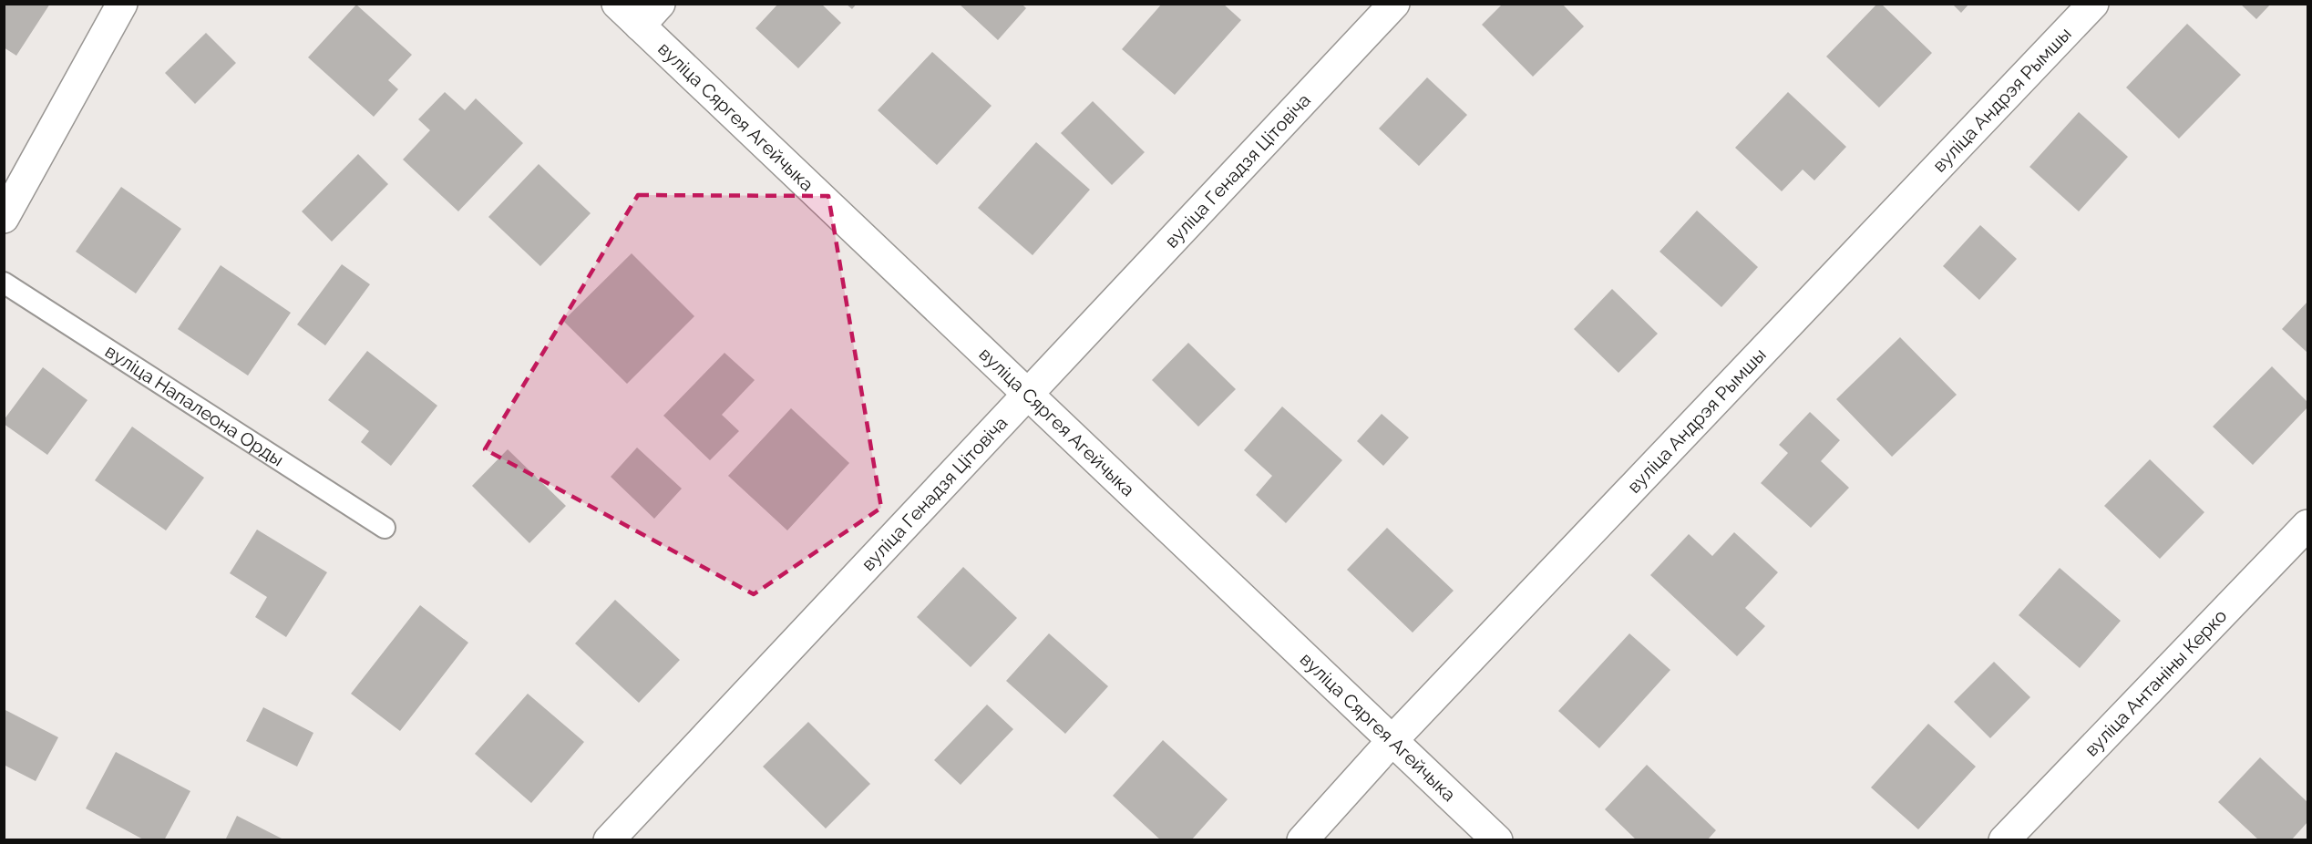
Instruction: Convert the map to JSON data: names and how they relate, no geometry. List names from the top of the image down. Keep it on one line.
{"streets":{"street":["вуліца Андрэя Рымшы","вуліца Сяргея Агейчыка","вуліца Генадзя Цітовіча","вуліца Антаніны Керко"],"lane":["вуліца Напалеона Орды"]},"crossings":[["вуліца Андрэя Рымшы","вуліца Сяргея Агейчыка"],["вуліца Сяргея Агейчыка","вуліца Генадзя Цітовіча"]]}
